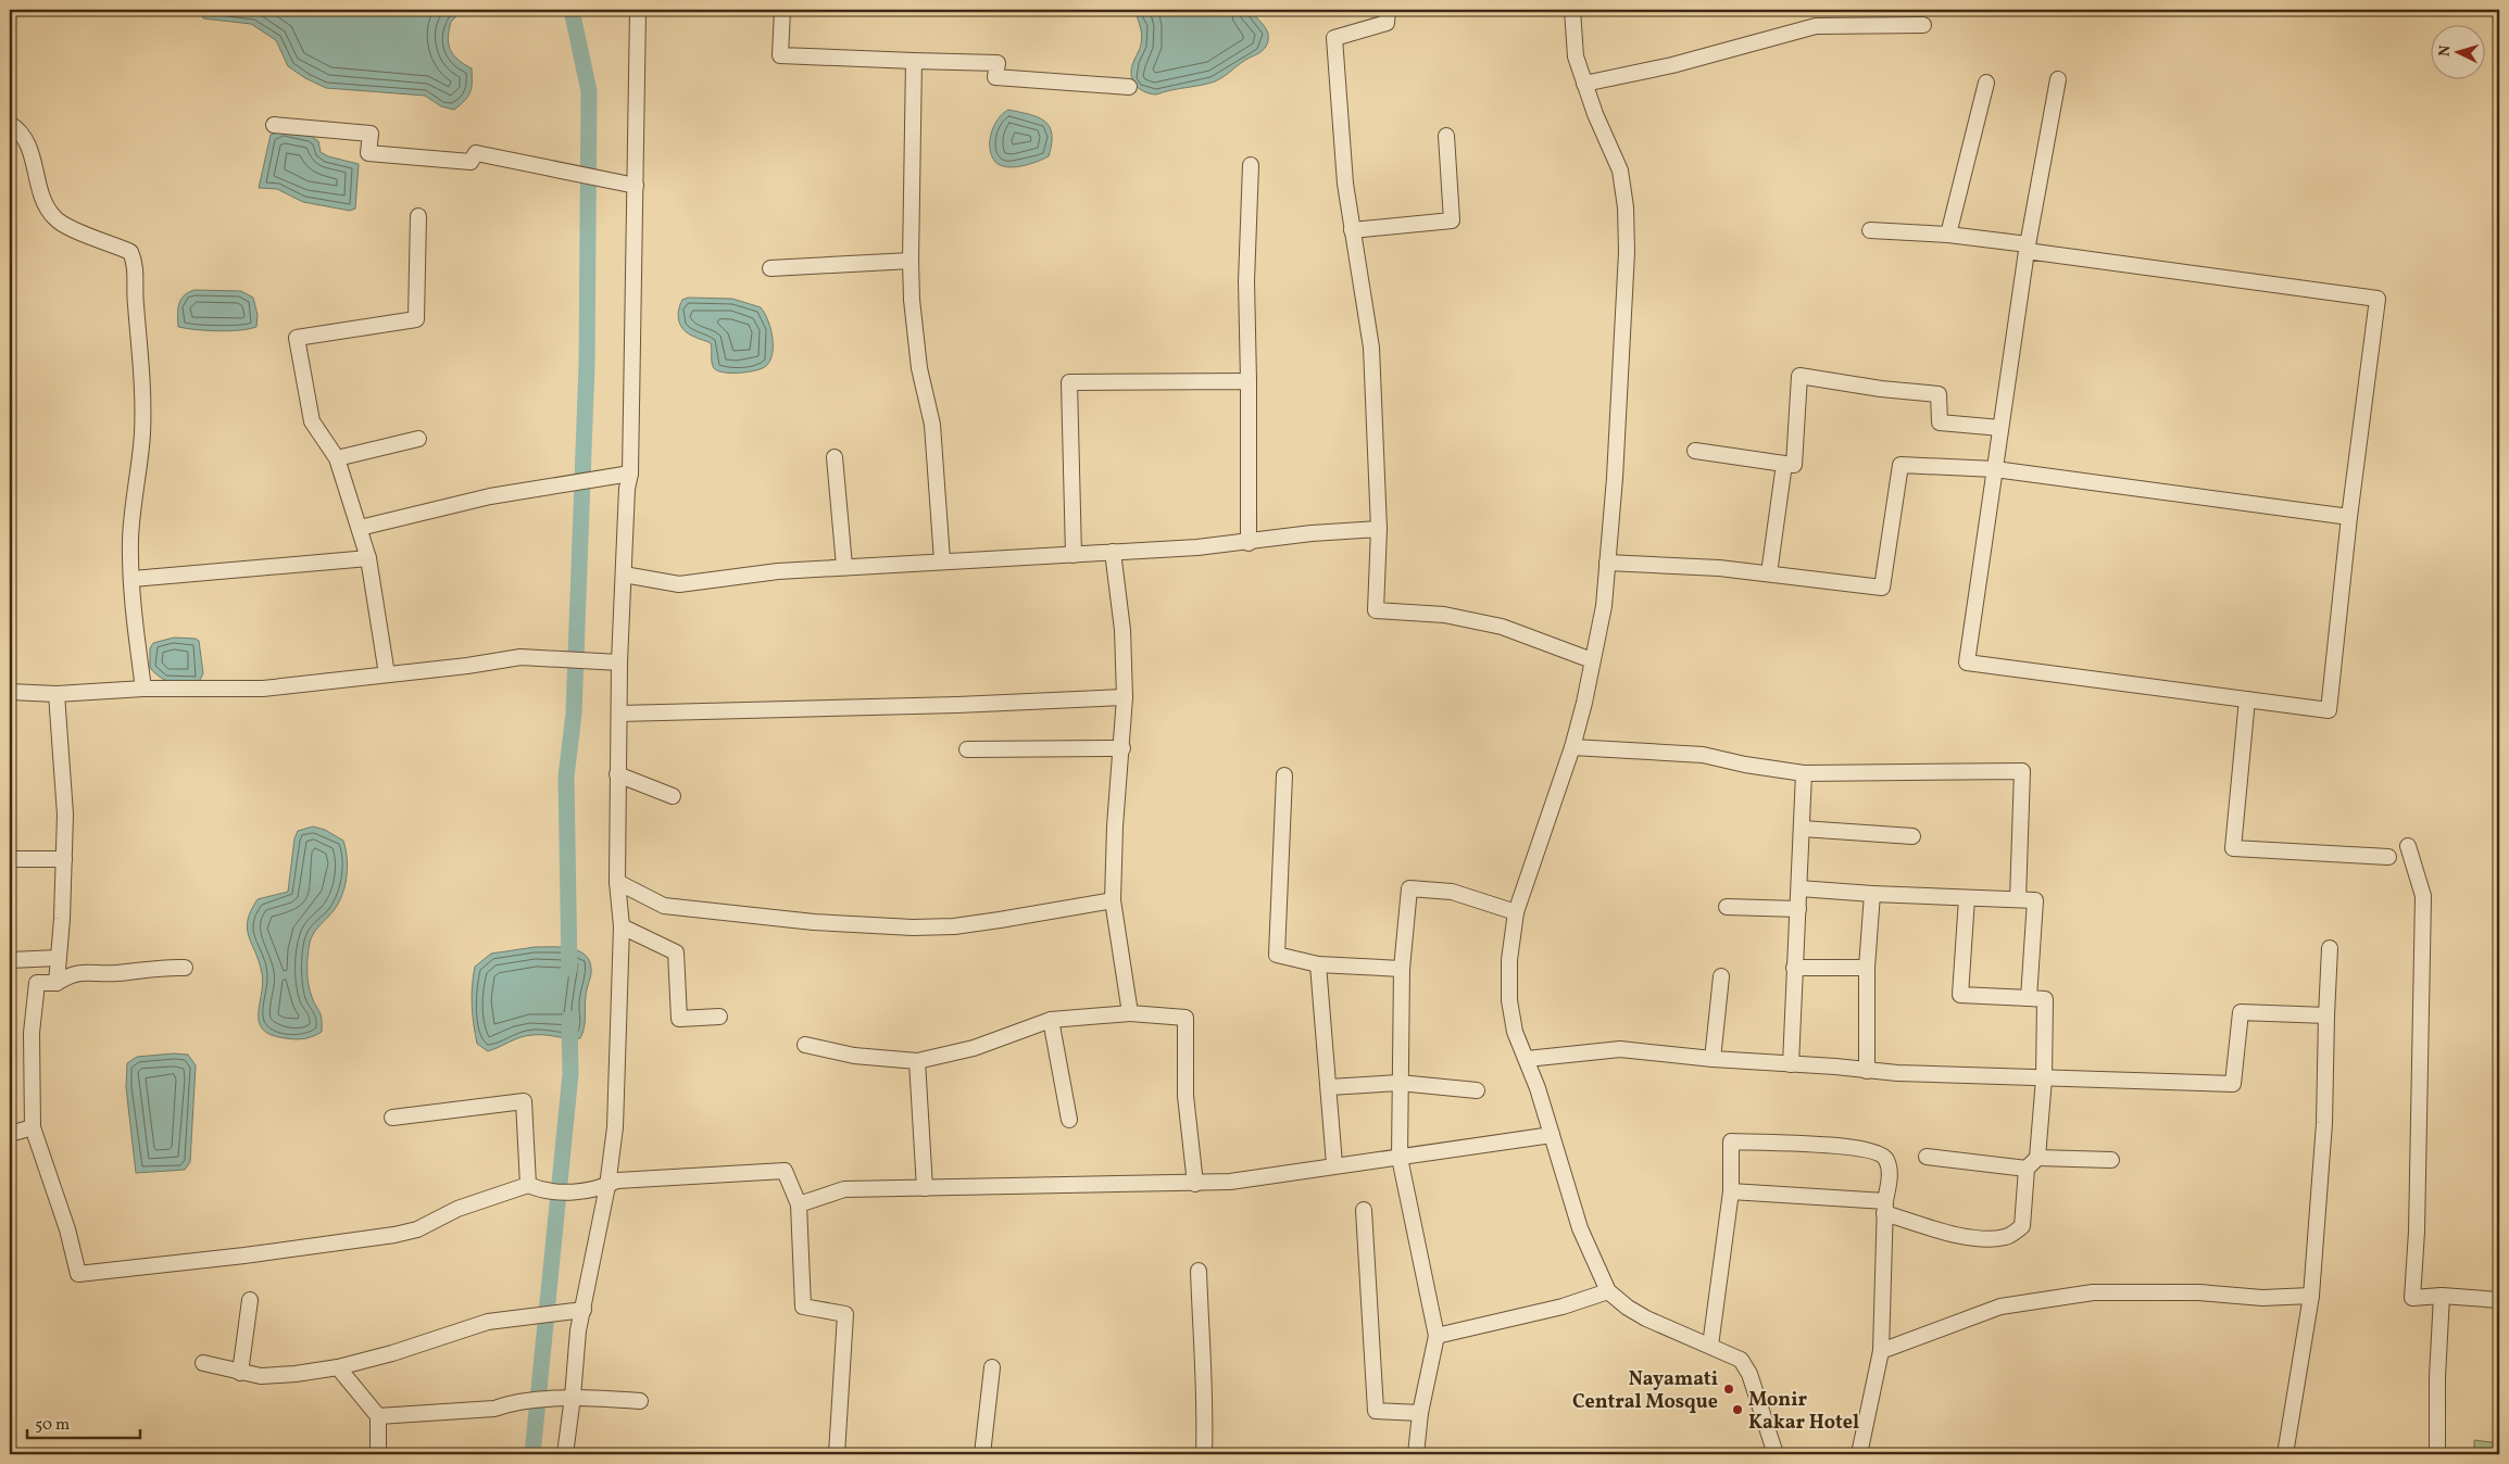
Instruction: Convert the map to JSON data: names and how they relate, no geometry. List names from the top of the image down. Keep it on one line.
{"places":["Nayamati Central Mosque","Monir Kakar Hotel"],"scale_bar":"50 m","north":"left"}
